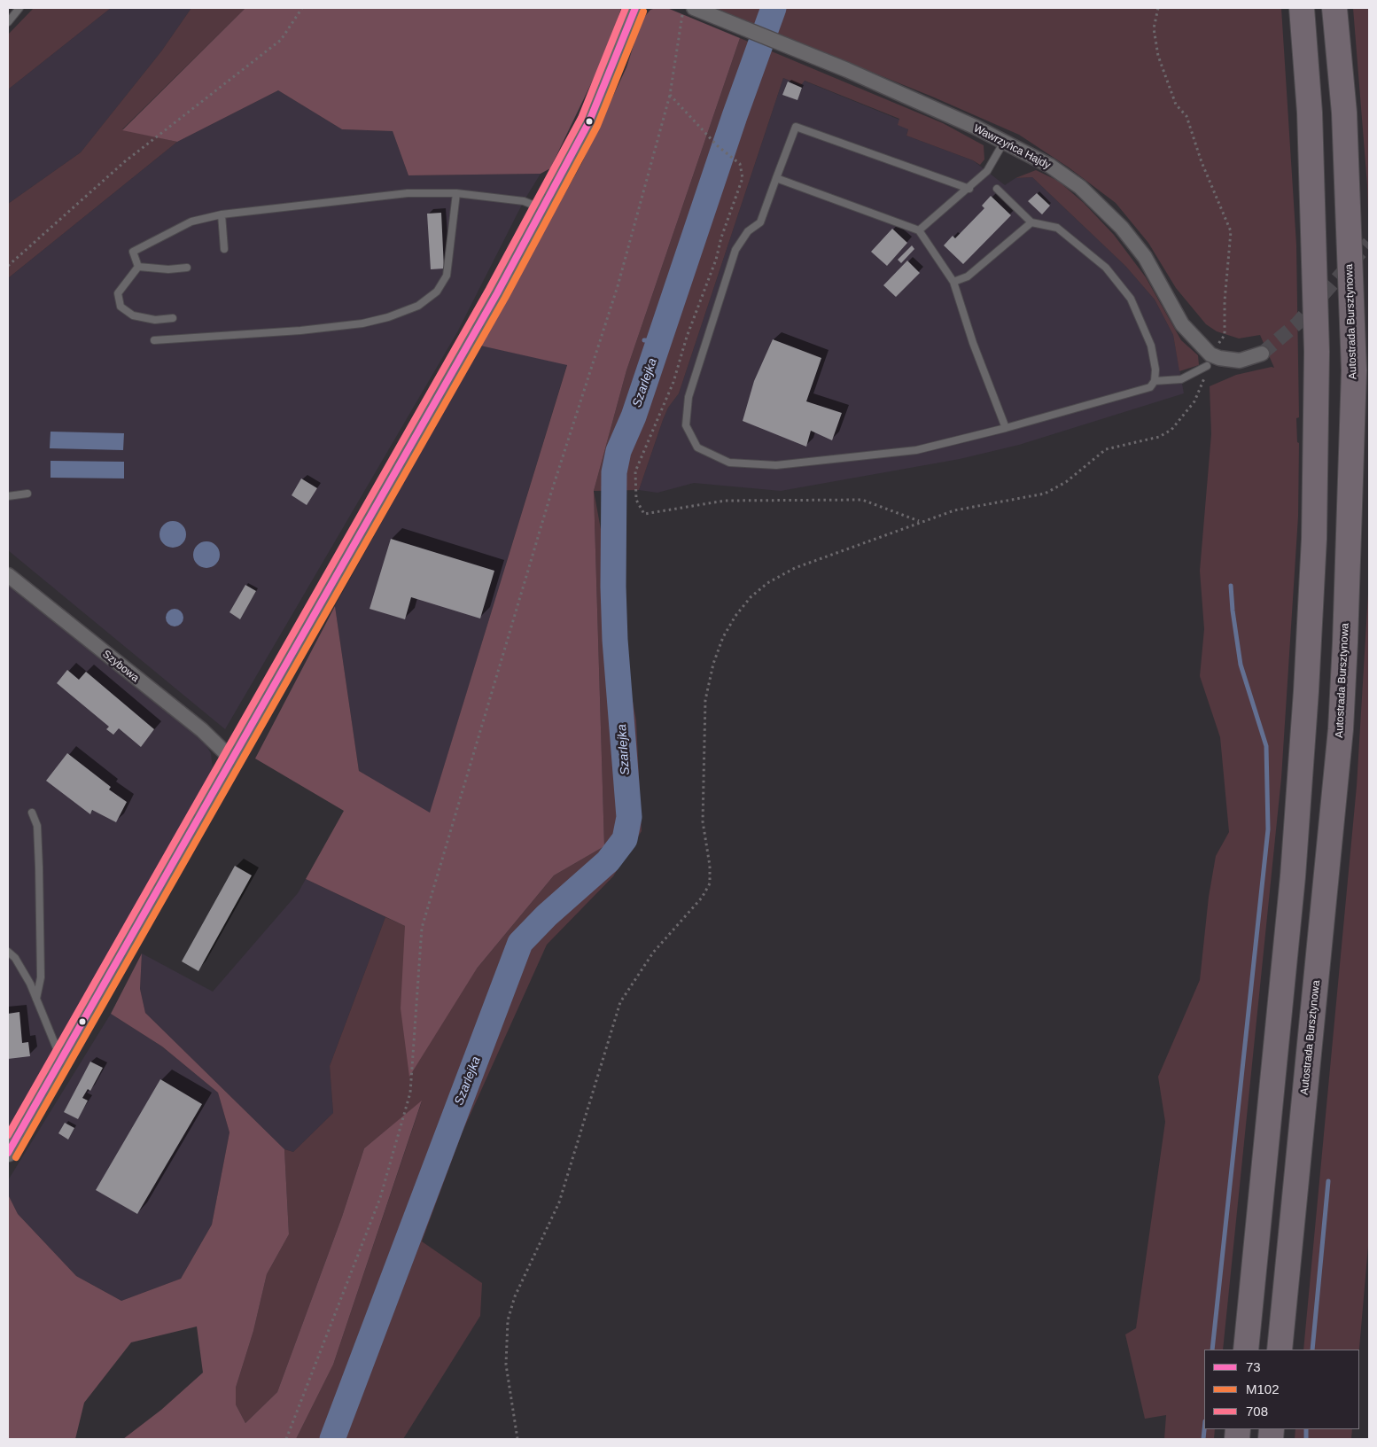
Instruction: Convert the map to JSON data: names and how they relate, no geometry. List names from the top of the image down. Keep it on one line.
{"streets":{"highway":["Autostrada Bursztynowa"],"street":["Wawrzyńca Hajdy","Szybowa"]},"water":["Szarlejka"],"lines":["transit line 73","transit line 708","transit line M102"],"legend":["73","M102","708"]}
